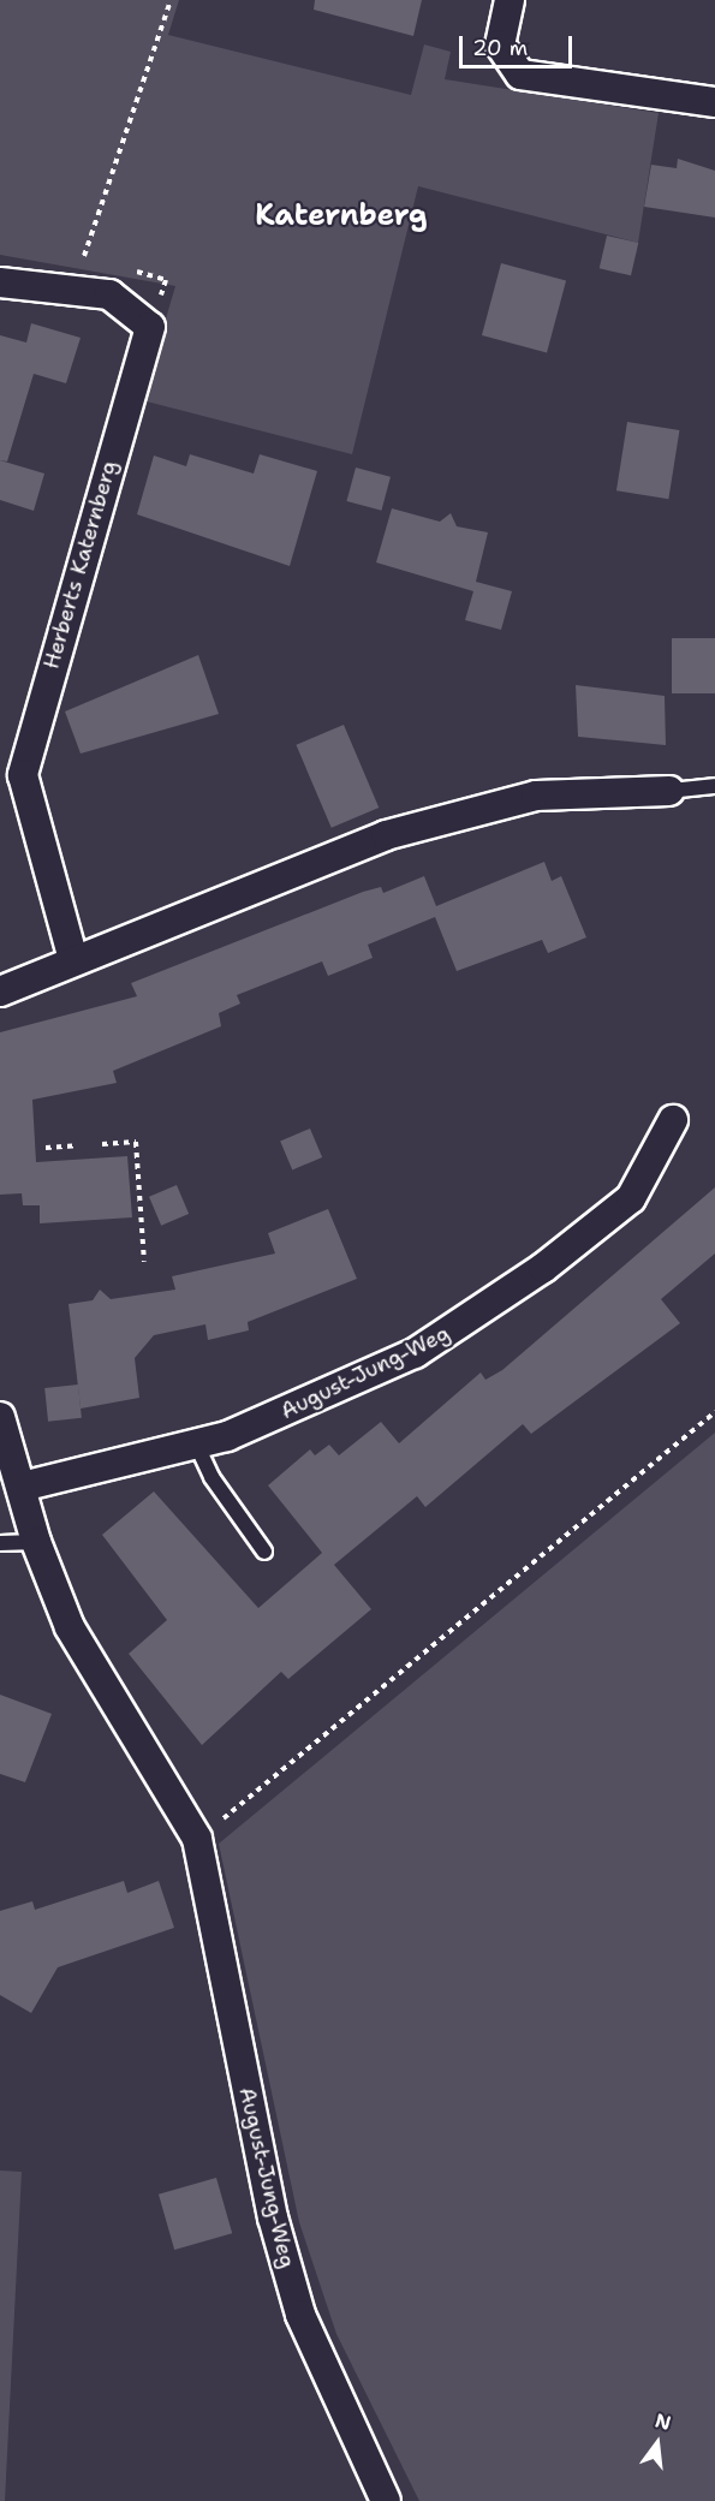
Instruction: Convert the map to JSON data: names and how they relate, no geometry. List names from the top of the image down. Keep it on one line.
{"streets":{"street":["Herberts Katernberg","August-Jung-Weg"]},"districts":["Katernberg"],"scale_bar":"20 m","north":"top"}
